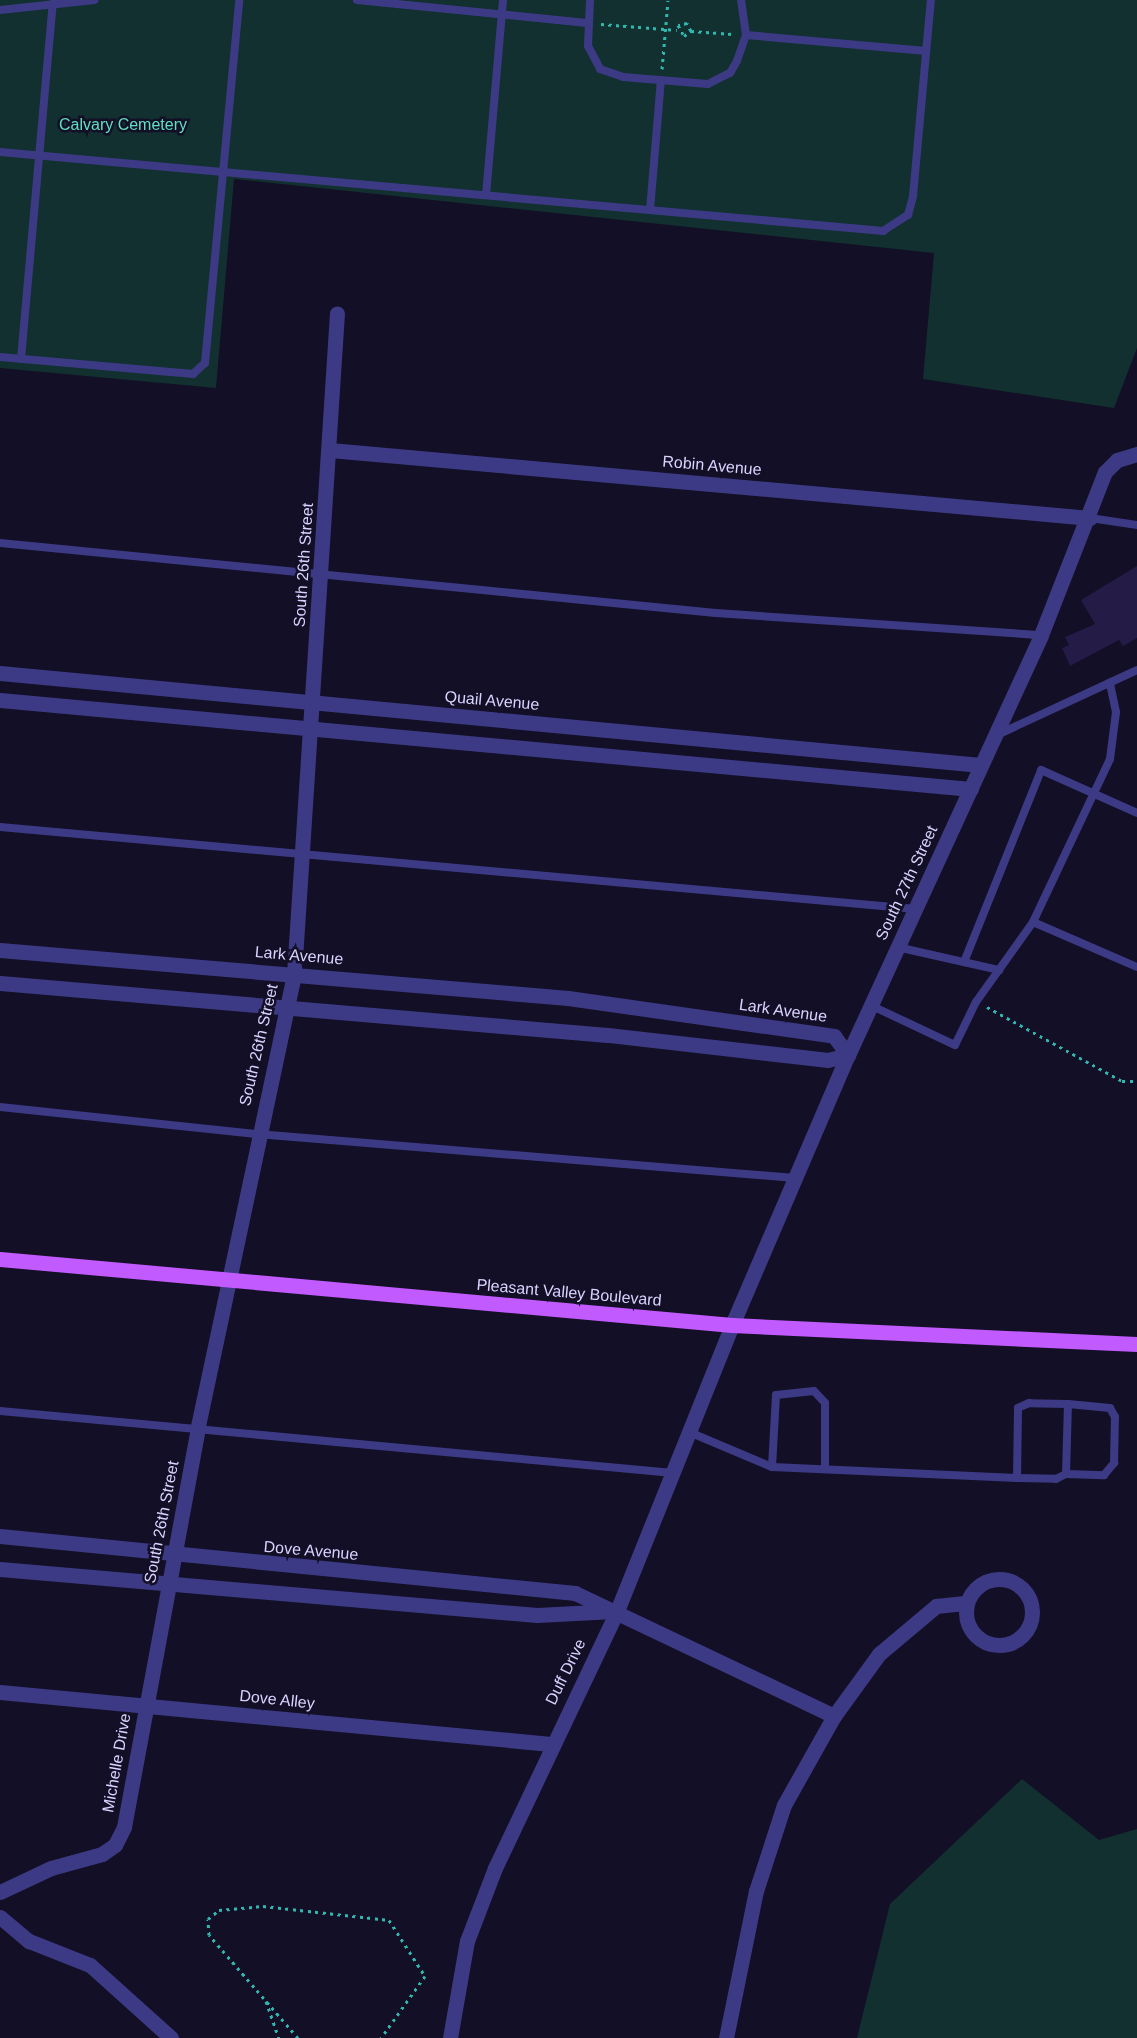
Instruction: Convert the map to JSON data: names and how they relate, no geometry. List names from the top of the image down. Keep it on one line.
{"streets":{"main road":["Pleasant Valley Boulevard"],"street":["Robin Avenue","South 26th Street","Quail Avenue","South 27th Street","Lark Avenue","Dove Avenue","Duff Drive","Dove Alley","Michelle Drive"]},"crossings":[["Robin Avenue","South 26th Street"],["Robin Avenue","South 27th Street"],["South 26th Street","Quail Avenue"],["South 26th Street","Lark Avenue"],["South 26th Street","Pleasant Valley Boulevard"],["South 26th Street","Dove Avenue"],["South 26th Street","Dove Alley"],["South 26th Street","Michelle Drive"],["Quail Avenue","South 27th Street"],["South 27th Street","Lark Avenue"],["South 27th Street","Pleasant Valley Boulevard"],["South 27th Street","Duff Drive"],["Pleasant Valley Boulevard","Duff Drive"],["Dove Avenue","Duff Drive"],["Duff Drive","Dove Alley"],["Dove Alley","Michelle Drive"]],"parks":["Calvary Cemetery"]}
